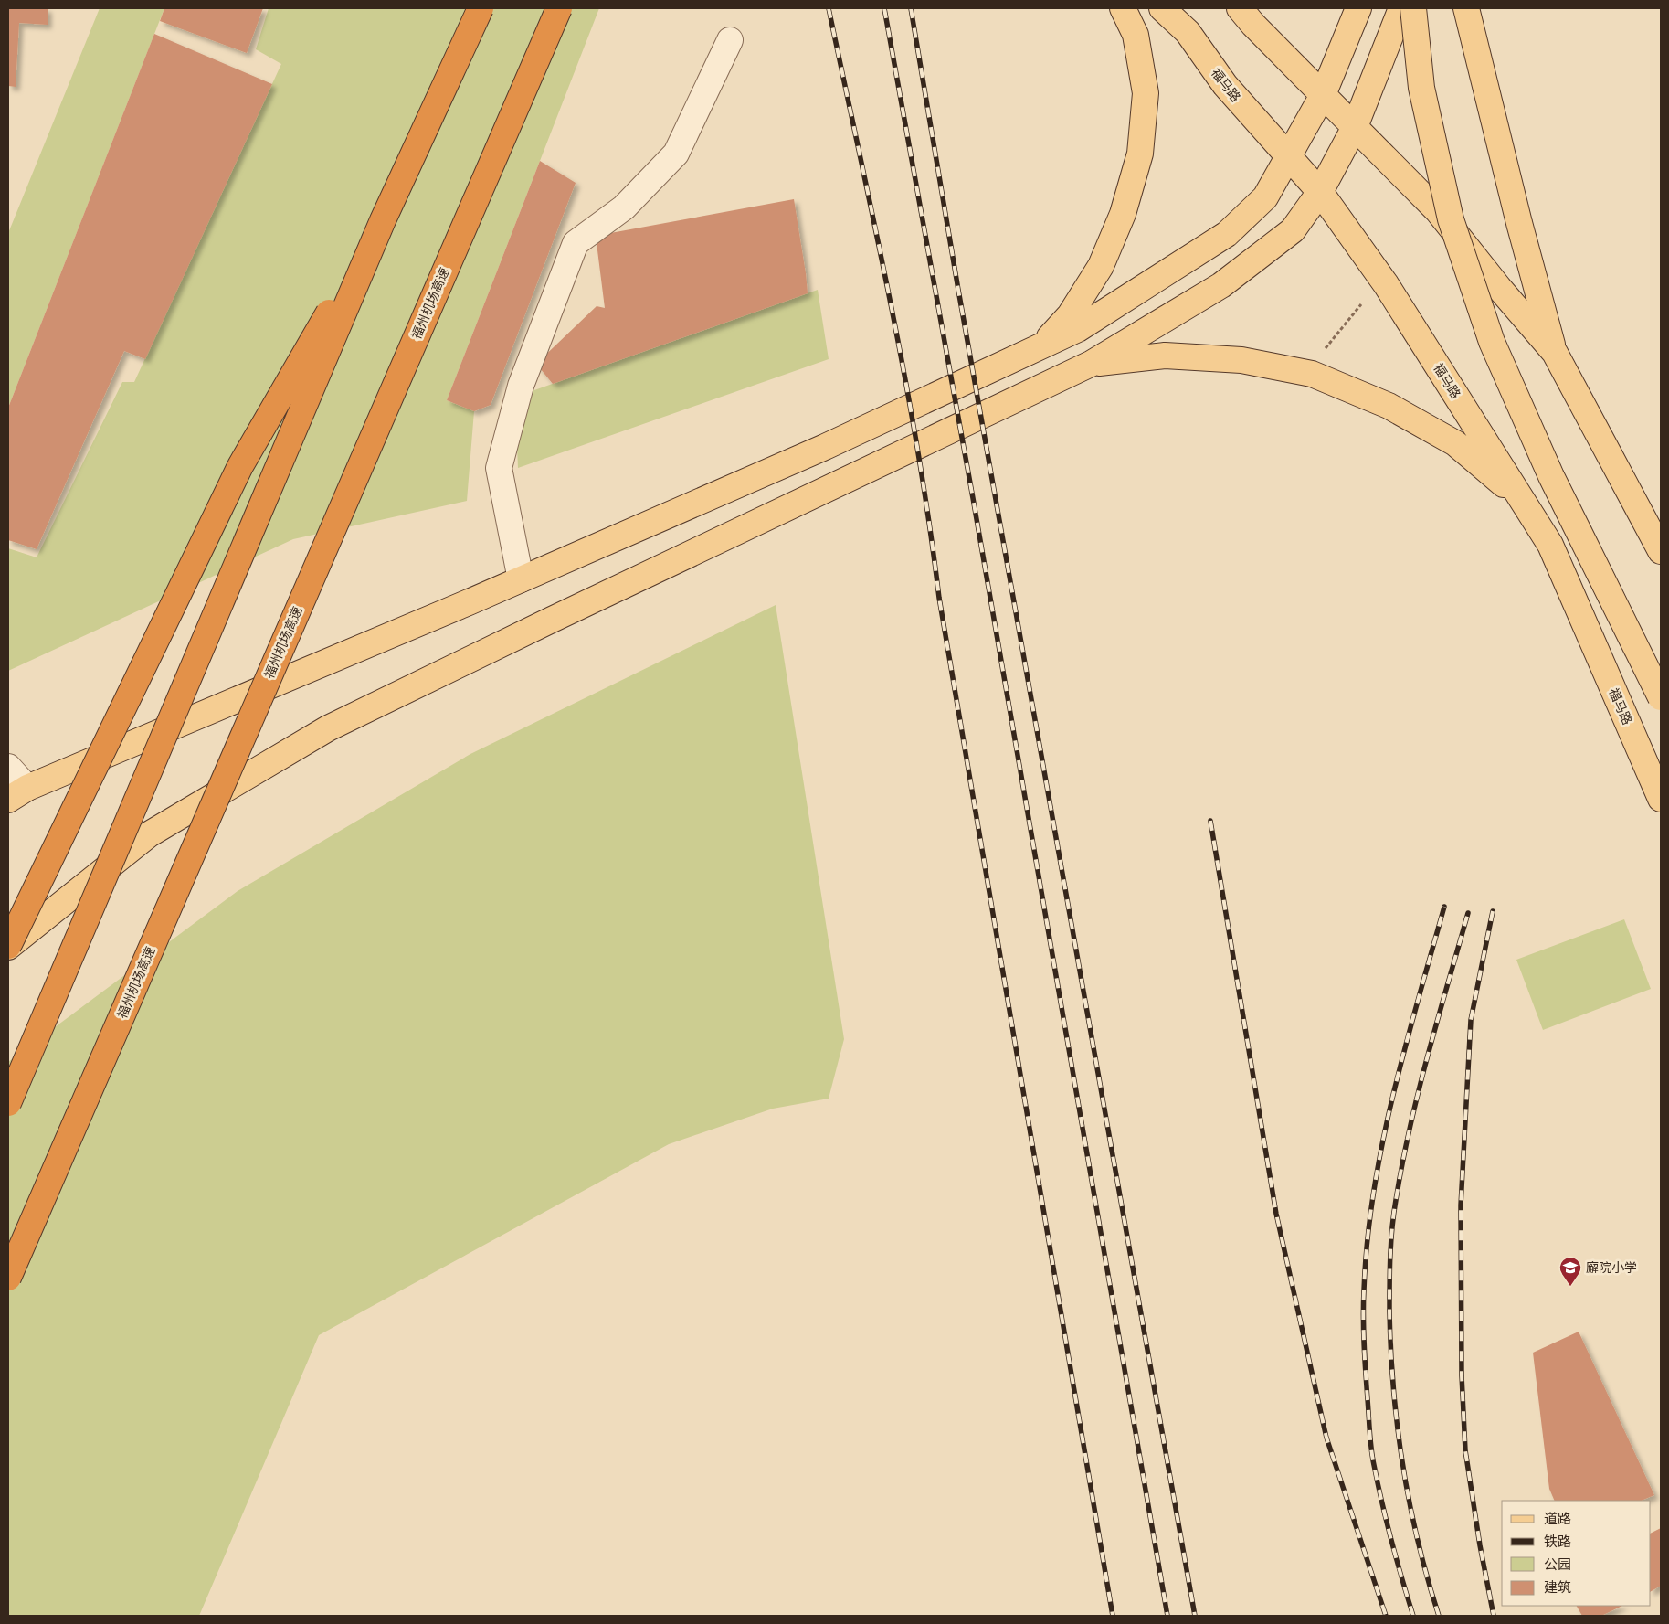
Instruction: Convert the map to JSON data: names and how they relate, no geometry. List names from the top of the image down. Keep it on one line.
{"streets":{"highway":["福州机场高速"],"main road":["福马路"]},"places":{"school or university":["廨院小学"]},"legend":["道路","铁路","公园","建筑"]}
